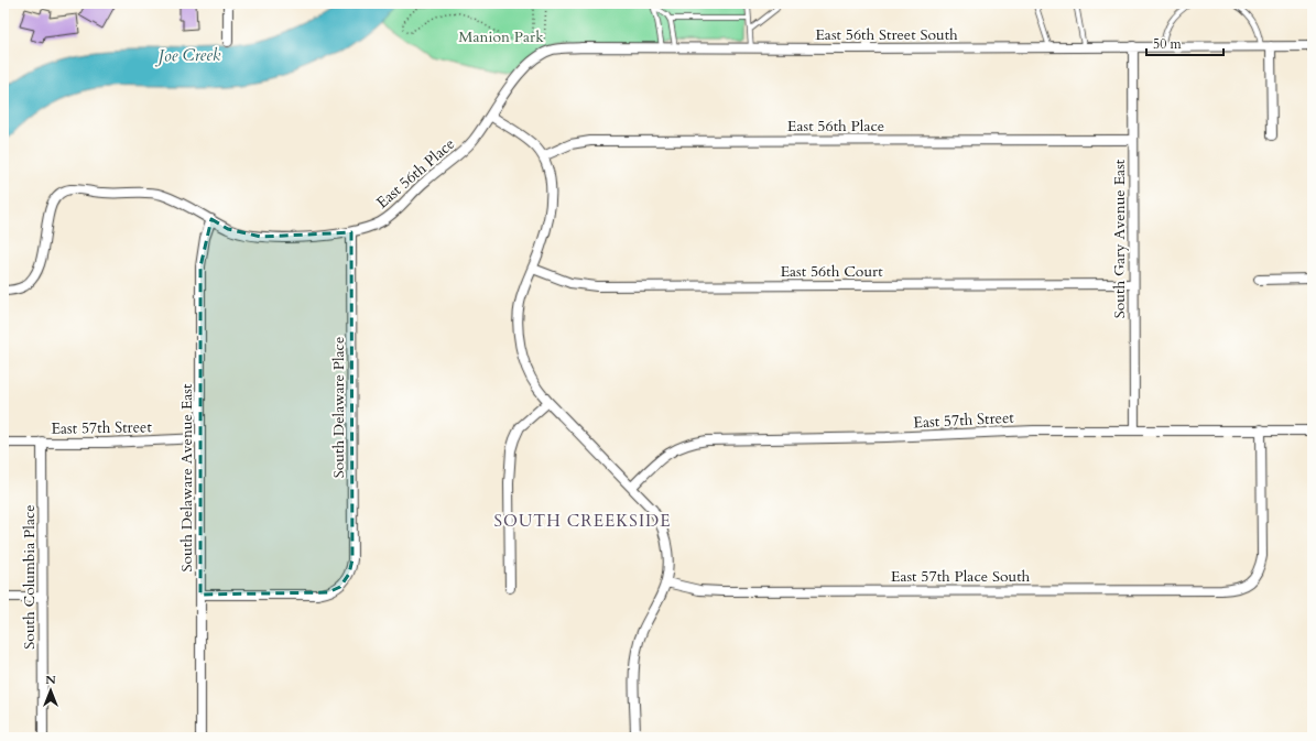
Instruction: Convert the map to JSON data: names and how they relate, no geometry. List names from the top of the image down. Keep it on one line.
{"streets":{"street":["East 56th Street South","East 56th Place","South Gary Avenue East","East 56th Court","South Delaware Place","East 57th Street","South Delaware Avenue East","East 57th Place South","South Columbia Place"]},"crossings":[["East 56th Street South","East 56th Place"],["East 56th Street South","South Gary Avenue East"],["East 56th Place","South Gary Avenue East"],["East 56th Place","South Delaware Place"],["East 56th Place","South Delaware Avenue East"],["South Gary Avenue East","East 56th Court"],["South Gary Avenue East","East 57th Street"],["South Delaware Place","South Delaware Avenue East"],["East 57th Street","South Delaware Avenue East"],["East 57th Street","East 57th Place South"],["East 57th Street","South Columbia Place"]],"districts":["SOUTH CREEKSIDE"],"water":["Joe Creek"],"parks":["Manion Park"],"scale_bar":"50 m","north":"top"}
